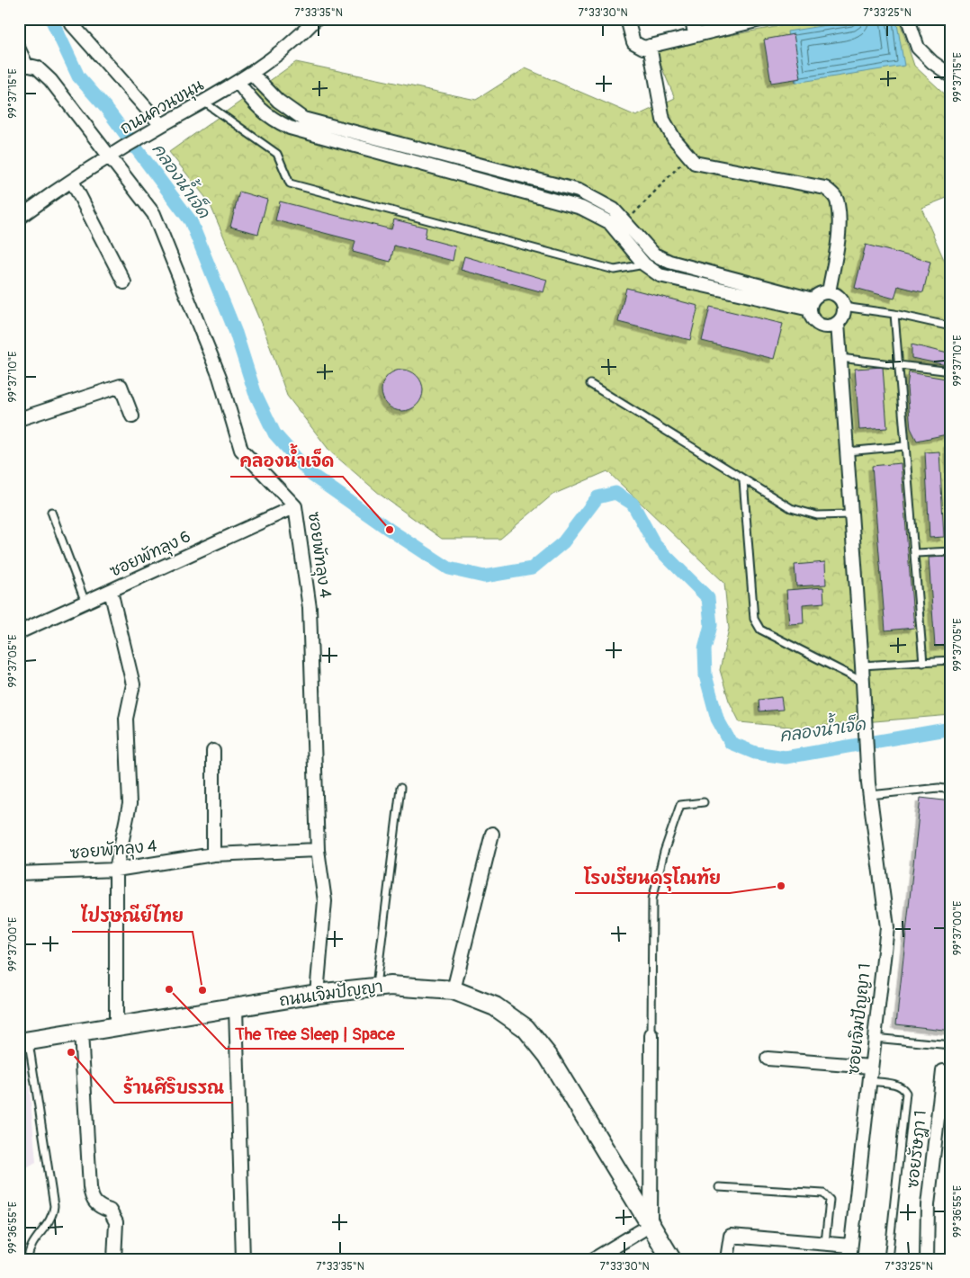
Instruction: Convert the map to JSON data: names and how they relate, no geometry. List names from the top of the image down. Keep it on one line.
{"streets":{"street":["ถนนควนขนุน","ซอยพัทลุง 6","ซอยพัทลุง 4","ถนนเจิมปัญญา","ซอยเจิมปัญญา 1","ซอยรัษฎา 1"]},"crossings":[["ถนนควนขนุน","ซอยพัทลุง 4"],["ซอยพัทลุง 6","ซอยพัทลุง 4"],["ซอยพัทลุง 4","ถนนเจิมปัญญา"]],"water":["คลองน้ำเจ็ด"],"places":["คลองน้ำเจ็ด","โรงเรียนดรุโณทัย","The Tree Sleep | Space","ไปรษณีย์ไทย","ร้านศิริบรรณ"],"coordinates":["7°33'35\"N","7°33'30\"N","7°33'25\"N","99°37'15\"E","99°37'10\"E","99°37'05\"E","99°37'00\"E","99°36'55\"E"]}
